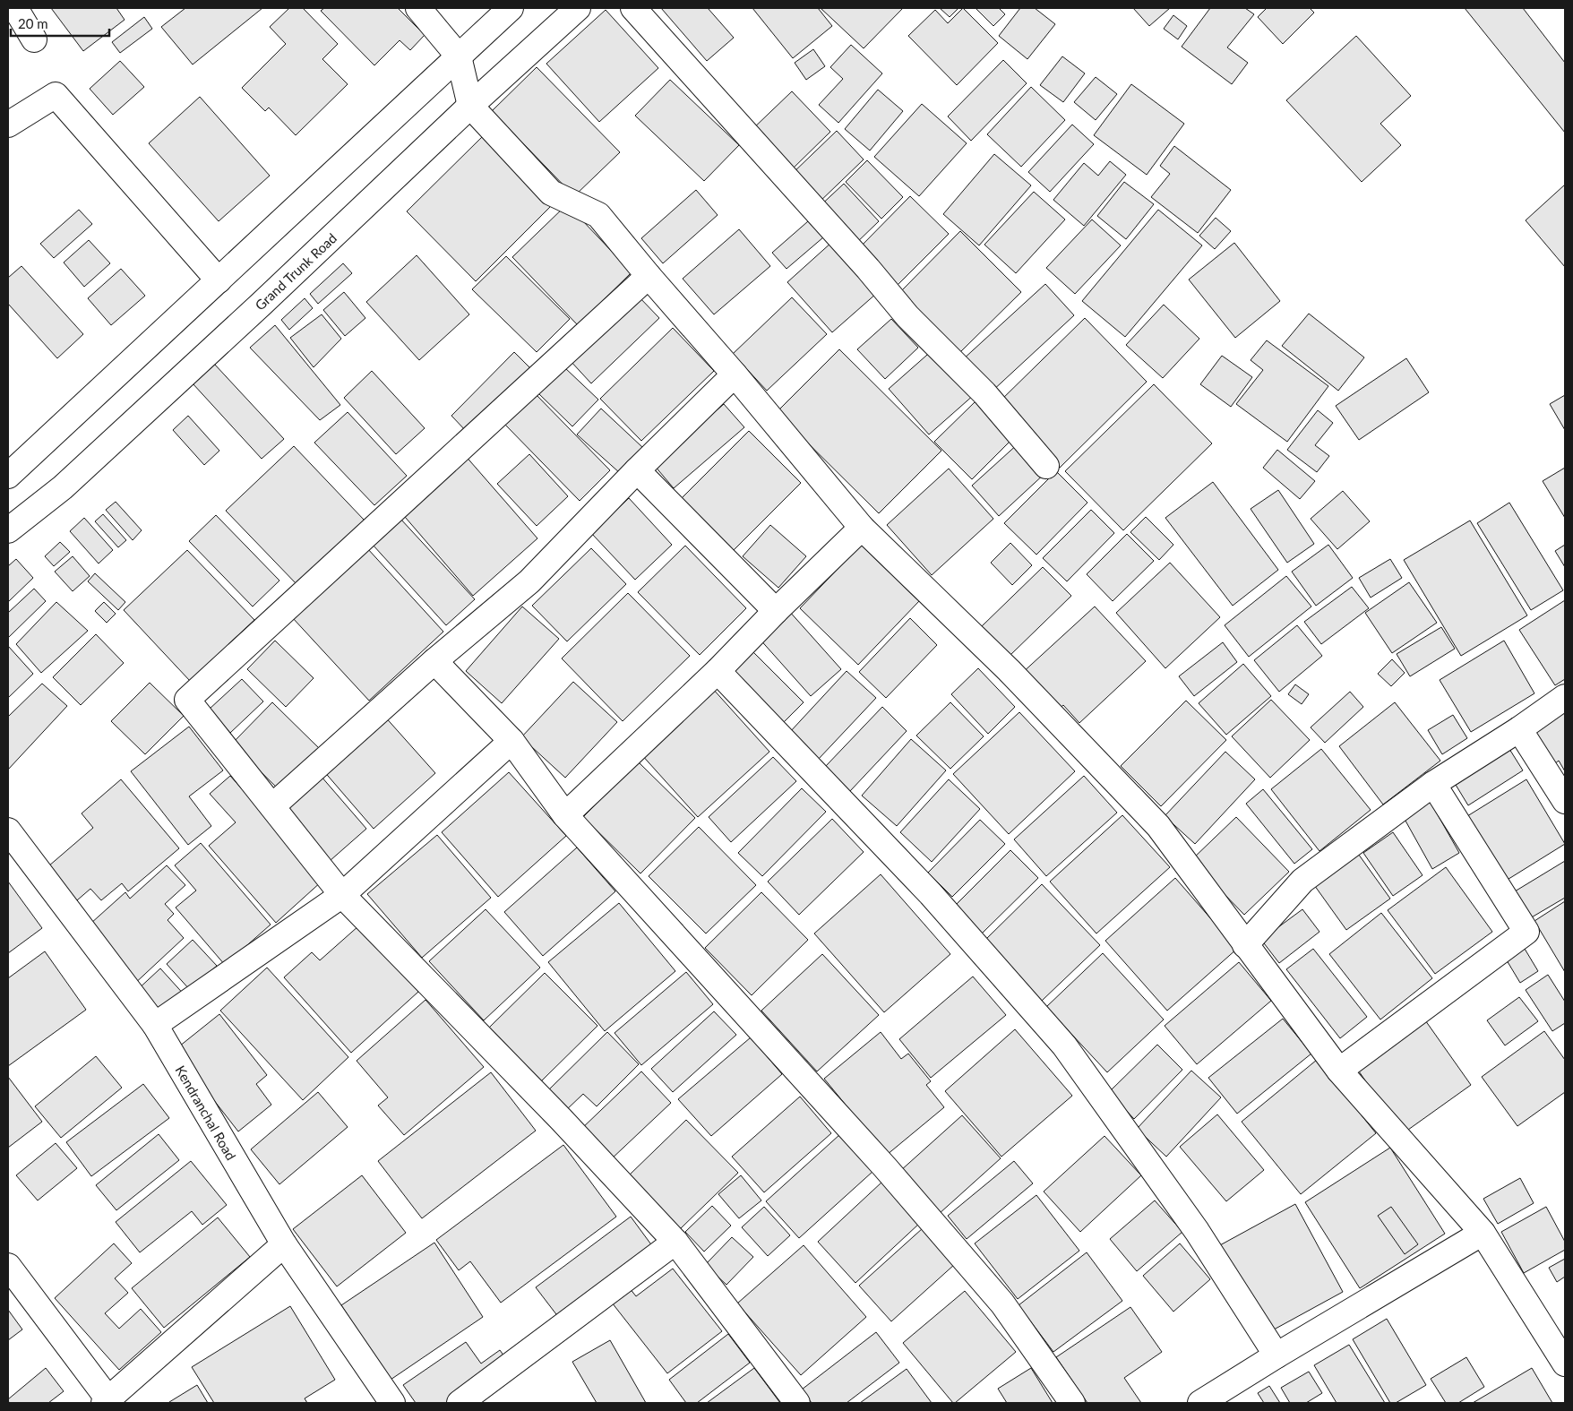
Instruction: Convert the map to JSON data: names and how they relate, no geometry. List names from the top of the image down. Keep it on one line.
{"streets":{"main road":["Grand Trunk Road","Kendranchal Road"]},"scale_bar":"20 m"}
